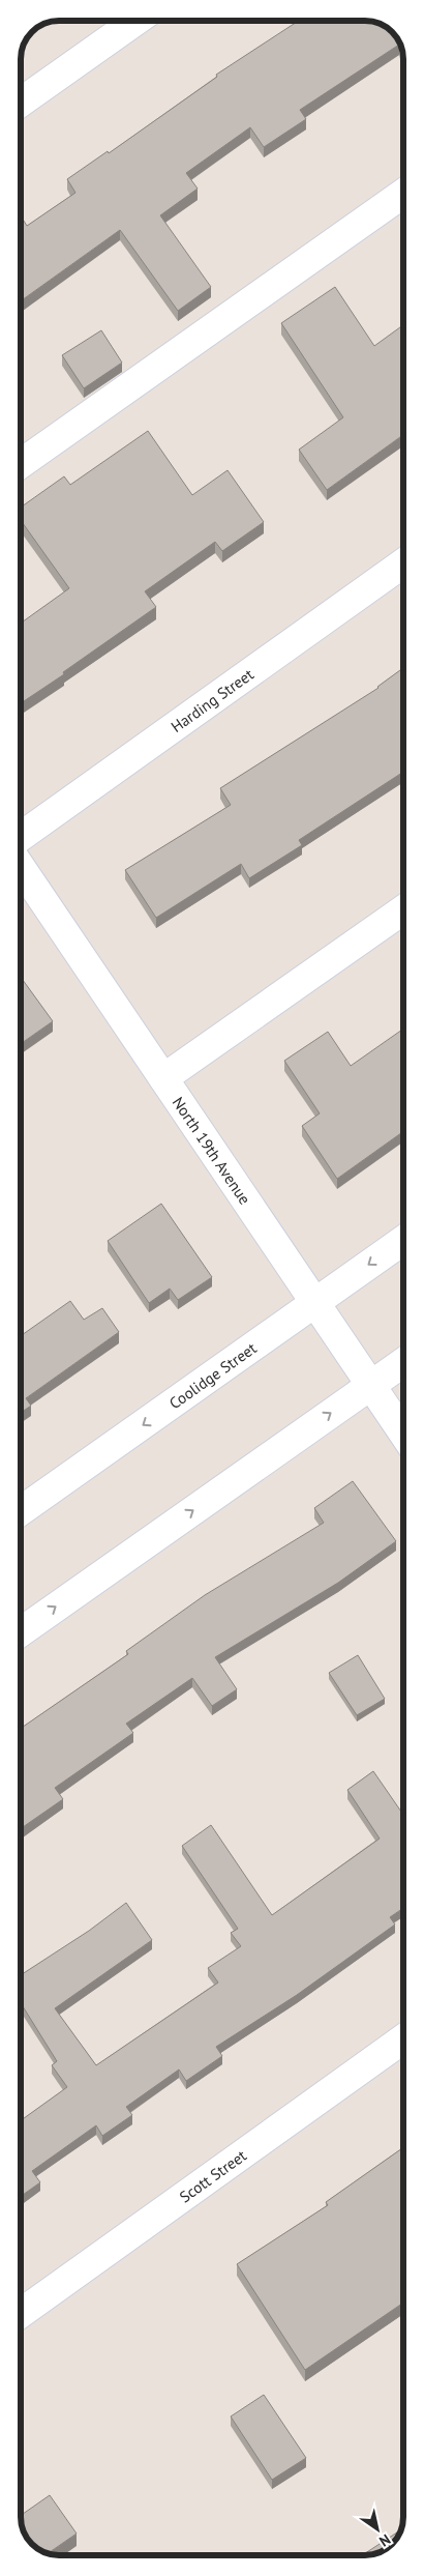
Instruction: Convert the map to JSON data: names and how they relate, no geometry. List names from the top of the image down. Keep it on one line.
{"streets":{"street":["Harding Street","North 19th Avenue","Coolidge Street","Scott Street"]},"crossings":[["North 19th Avenue","Coolidge Street"]],"north":"bottom right"}
